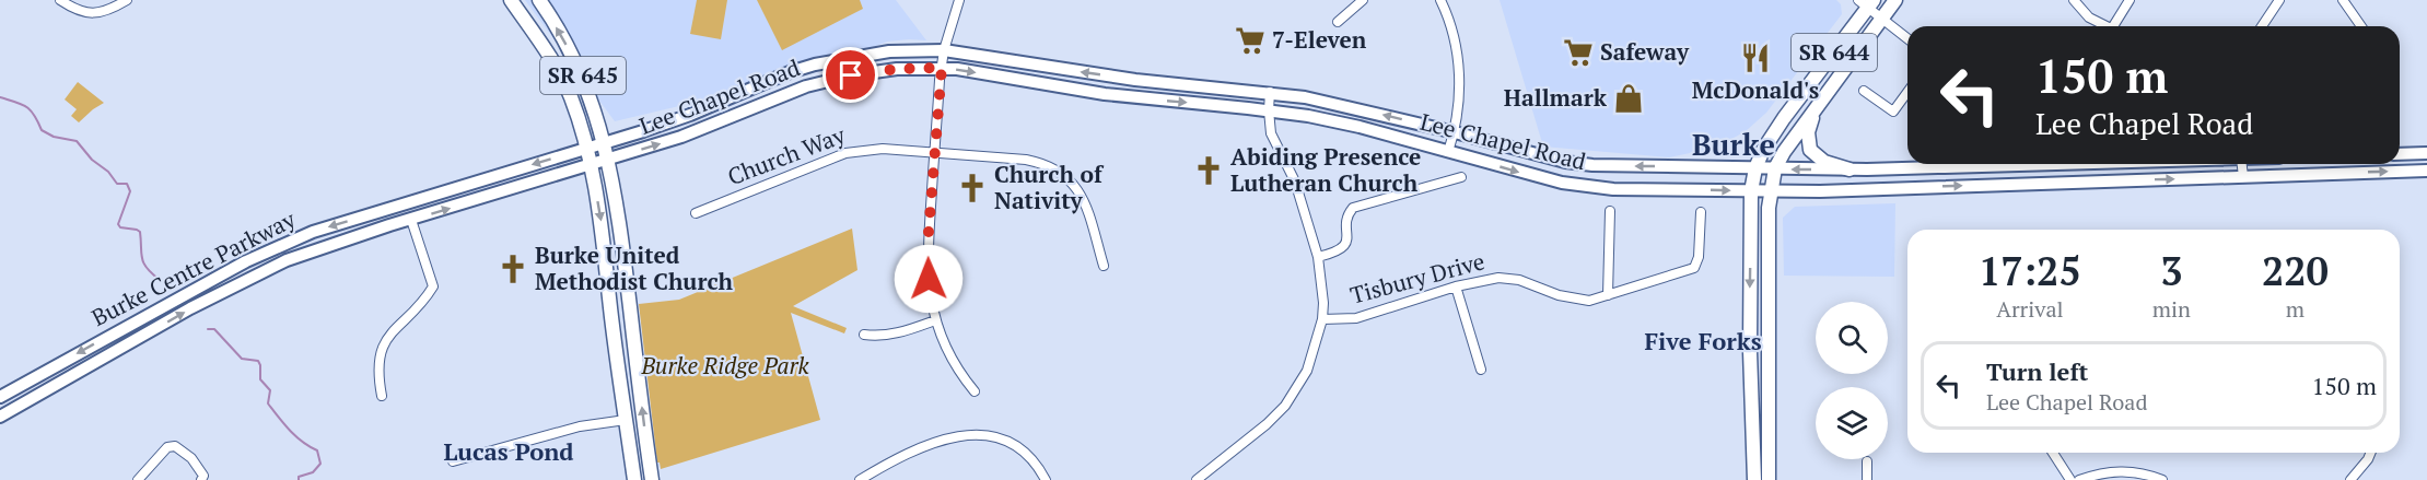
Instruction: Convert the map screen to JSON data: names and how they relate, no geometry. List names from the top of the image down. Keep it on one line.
{"streets":{"main road":["SR 644","SR 645","Lee Chapel Road","Burke Centre Parkway"],"street":["Church Way","Tisbury Drive"]},"crossings":[["SR 644","Lee Chapel Road"],["SR 645","Lee Chapel Road"],["SR 645","Burke Centre Parkway"],["Lee Chapel Road","Burke Centre Parkway"]],"districts":["Burke","Five Forks","Lucas Pond"],"parks":["Burke Ridge Park"],"places":{"supermarket":["7-Eleven","Safeway"],"restaurant":["McDonald's"],"shop":["Hallmark"],"church":["Abiding Presence Lutheran Church","Church of Nativity","Burke United Methodist Church"]},"page":{"turn":["150 m","Lee Chapel Road"],"eta":["17:25","Arrival","3","min","220","m"],"list":[{"name":"Turn left","note":"Lee Chapel Road","value":"150 m"}]}}
